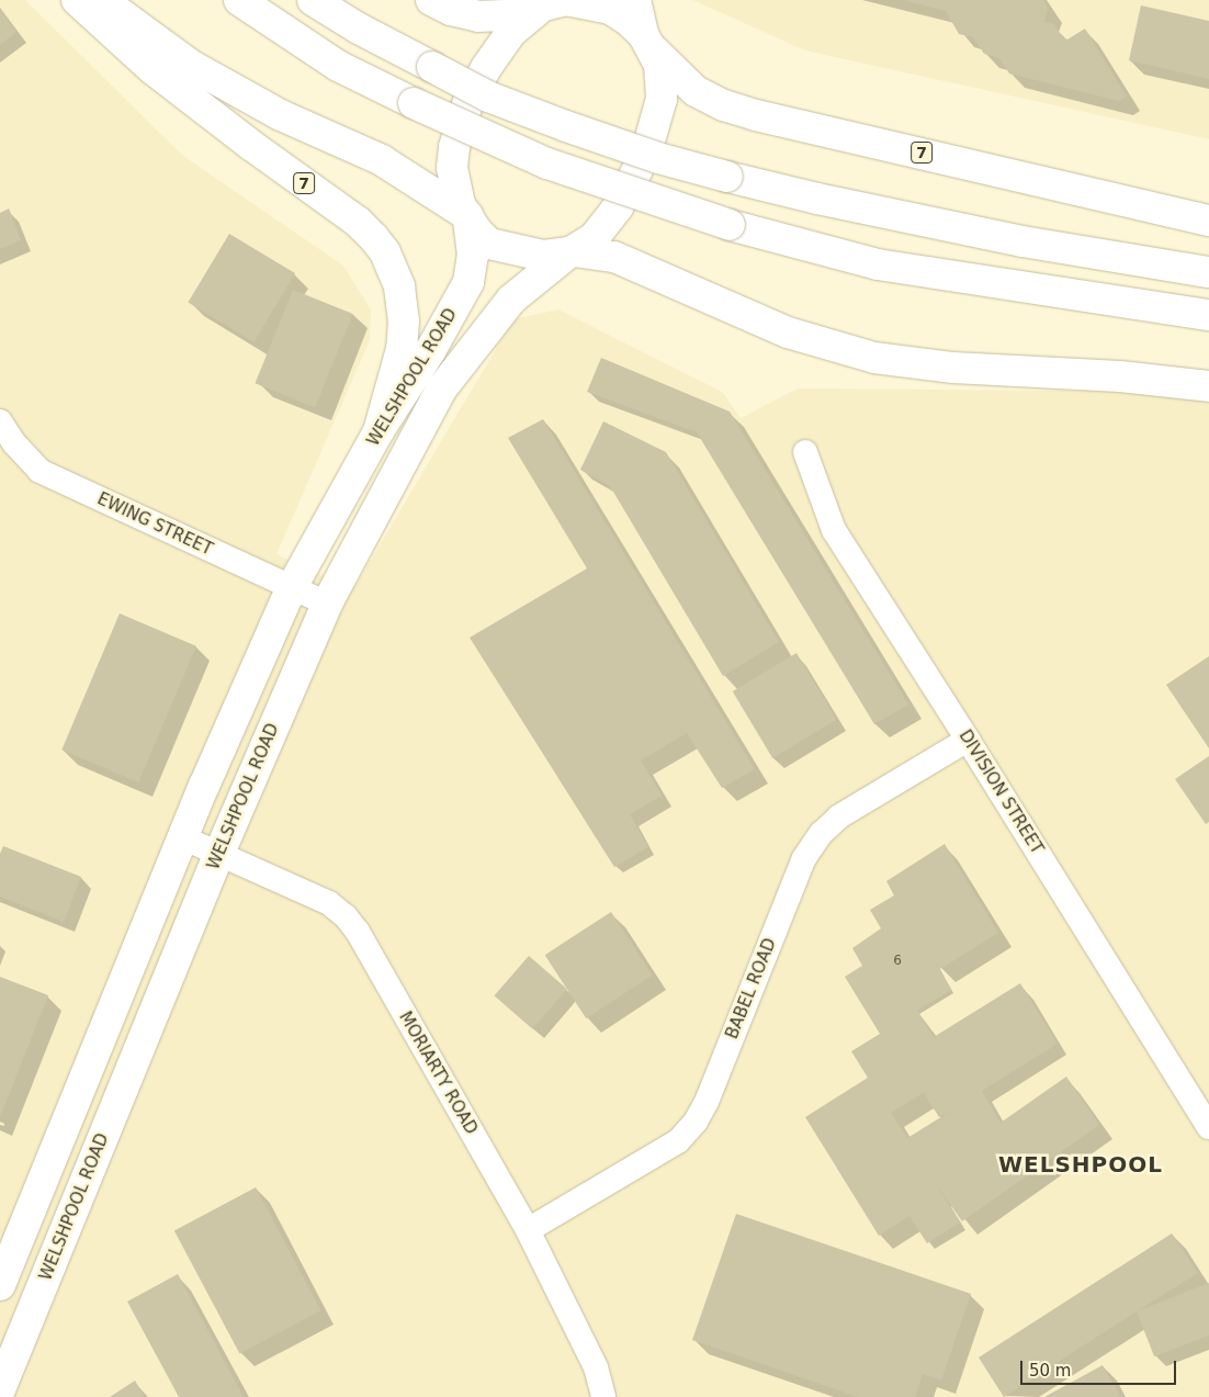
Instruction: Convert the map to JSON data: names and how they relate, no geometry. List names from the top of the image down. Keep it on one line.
{"streets":{"main road":["7","WELSHPOOL ROAD"],"street":["EWING STREET","DIVISION STREET","BABEL ROAD","MORIARTY ROAD"]},"crossings":[["7","WELSHPOOL ROAD"],["WELSHPOOL ROAD","EWING STREET"],["WELSHPOOL ROAD","MORIARTY ROAD"],["DIVISION STREET","BABEL ROAD"],["BABEL ROAD","MORIARTY ROAD"]],"districts":["WELSHPOOL"],"house_numbers":["6"],"scale_bar":"50 m"}
